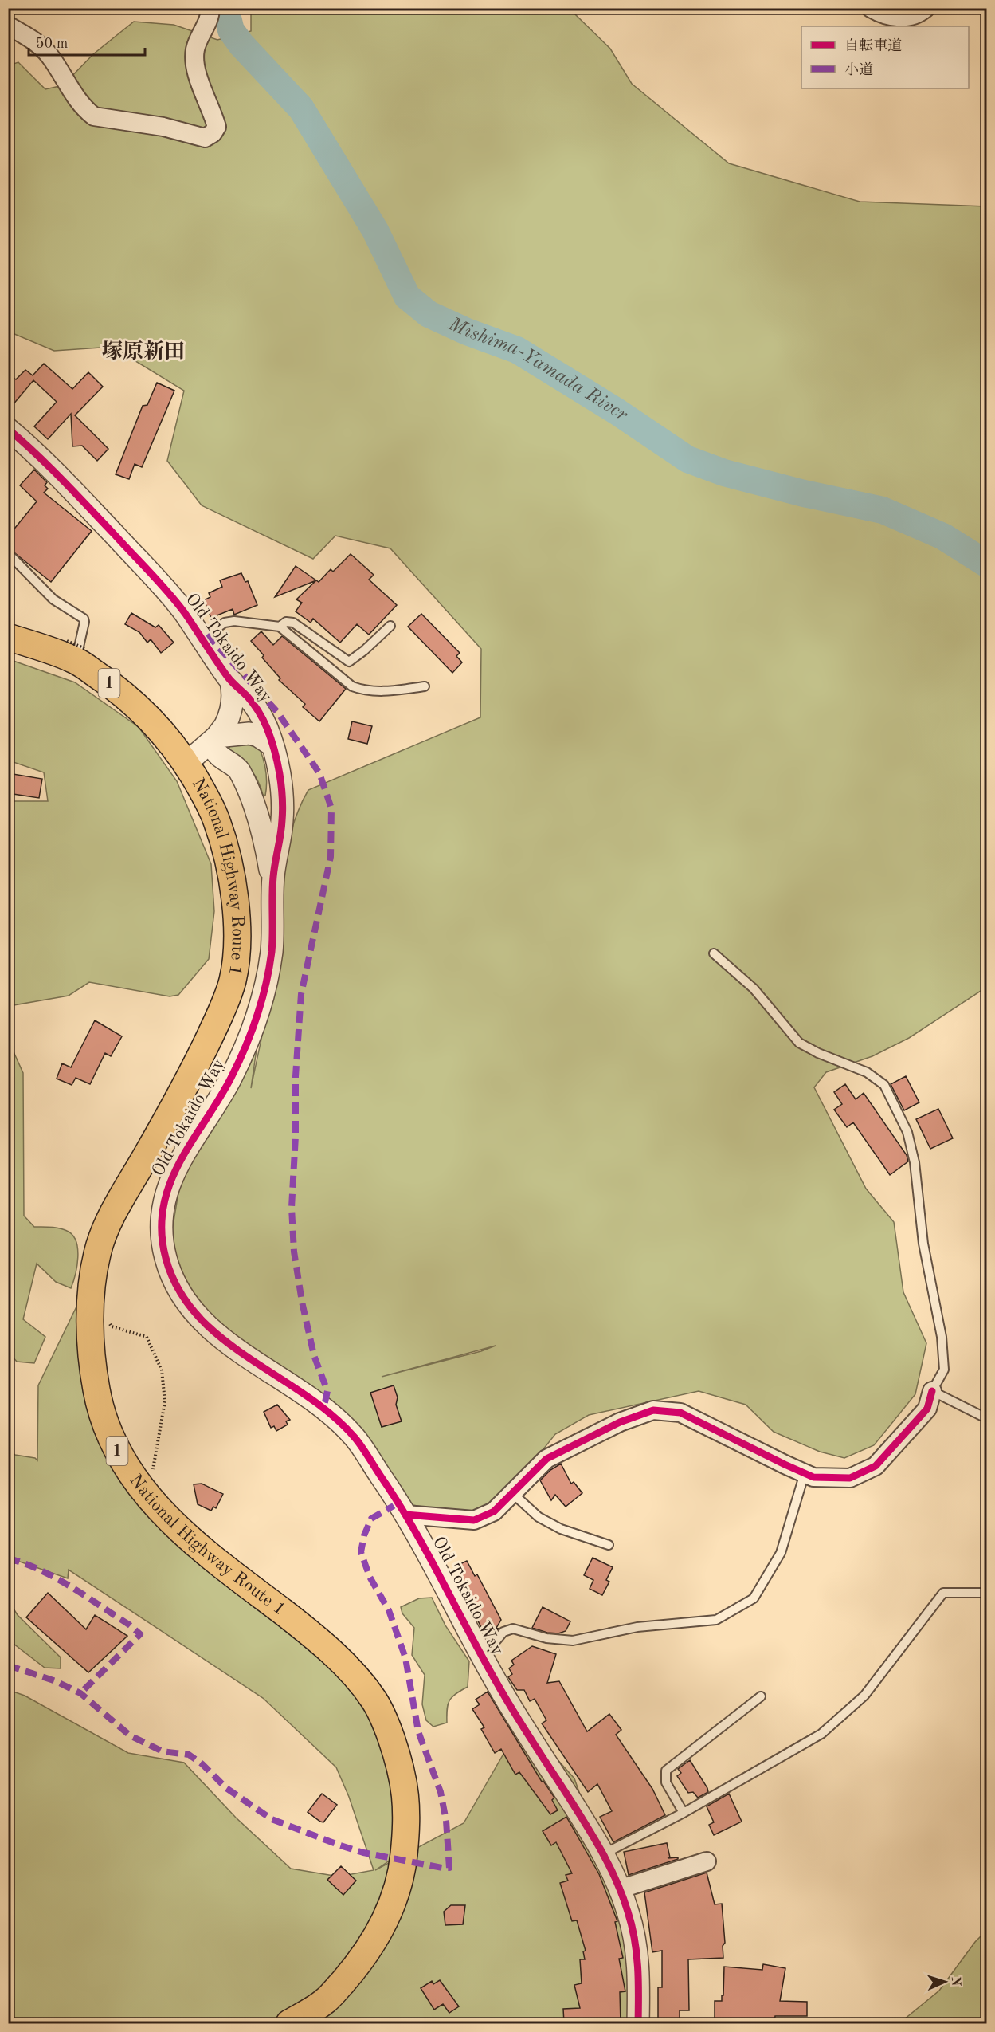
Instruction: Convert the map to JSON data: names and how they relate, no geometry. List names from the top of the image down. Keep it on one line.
{"streets":{"highway":["1","National Highway Route 1"],"street":["Old Tokaido Way"]},"districts":["塚原新田"],"water":["Mishima-Yamada River"],"legend":["自転車道","小道"],"scale_bar":"50 m","north":"right"}
